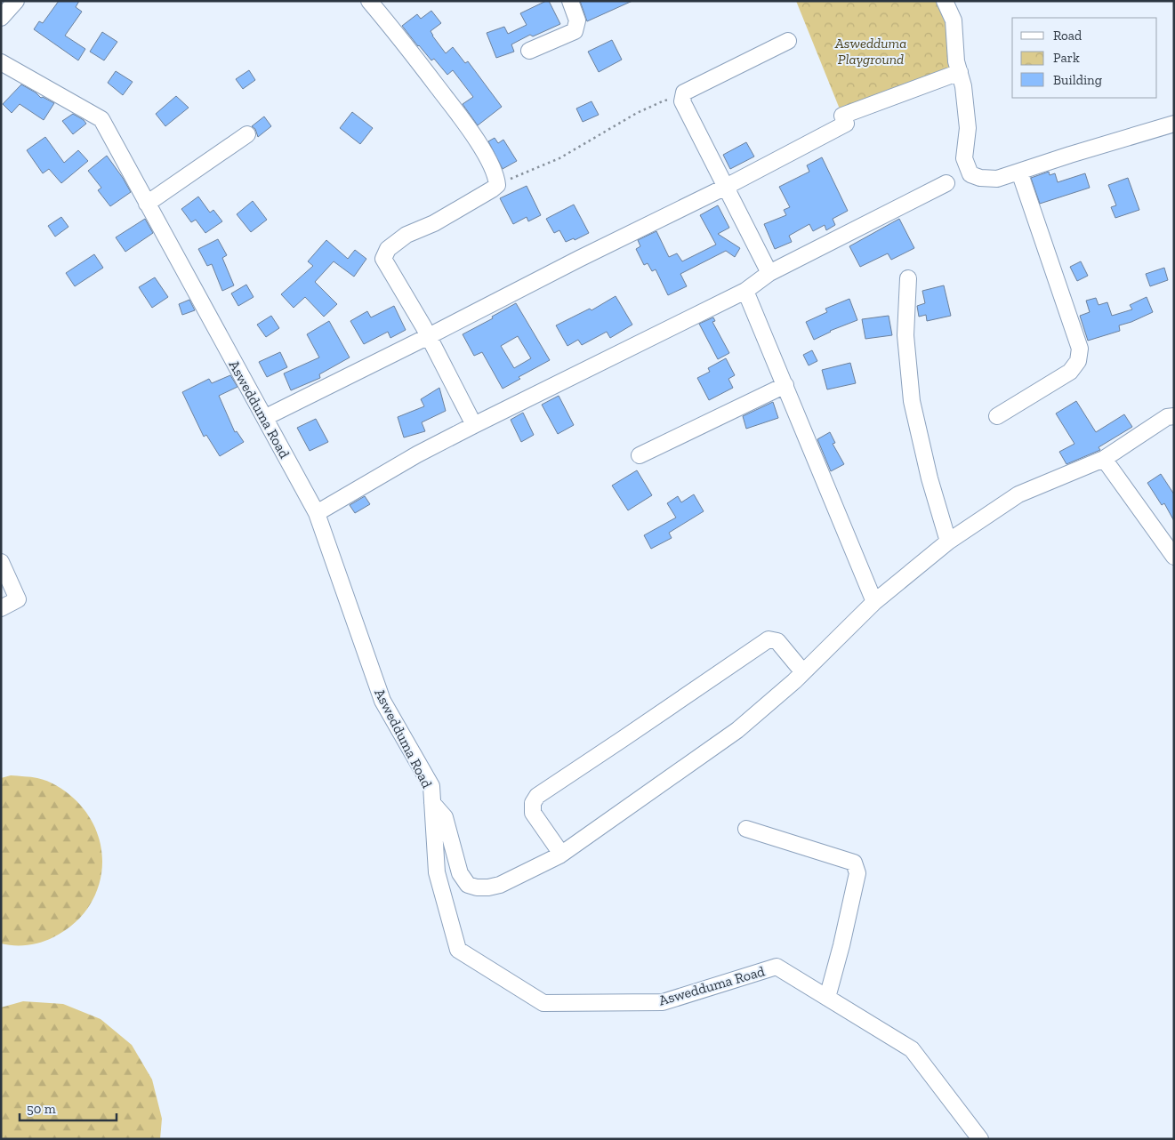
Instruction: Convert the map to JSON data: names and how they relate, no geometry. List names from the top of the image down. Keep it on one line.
{"streets":{"street":["Aswedduma Road"]},"parks":["Aswedduma Playground"],"legend":["Road","Park","Building"],"scale_bar":"50 m"}
